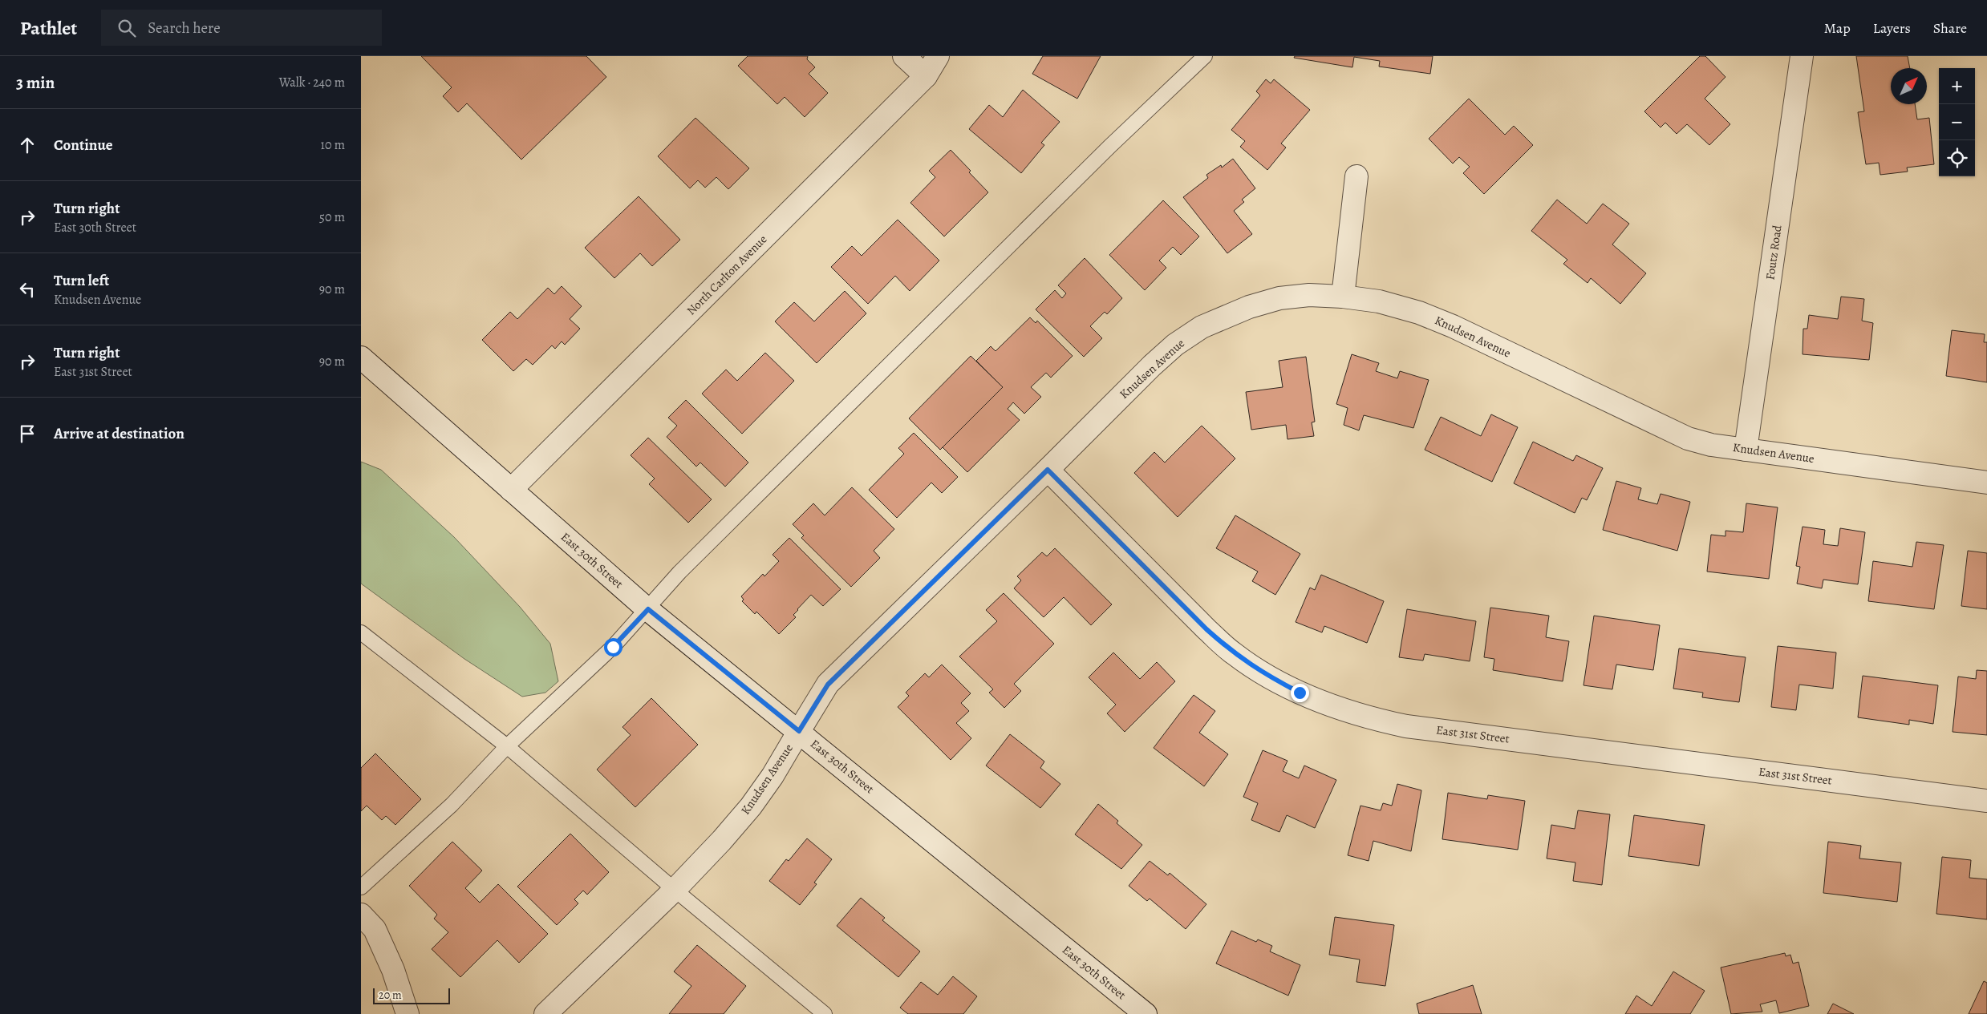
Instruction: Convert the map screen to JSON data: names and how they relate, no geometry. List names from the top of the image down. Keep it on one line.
{"streets":{"street":["Foutz Road","North Carlton Avenue","Knudsen Avenue","East 30th Street","East 31st Street"]},"crossings":[["Foutz Road","Knudsen Avenue"],["North Carlton Avenue","East 30th Street"],["Knudsen Avenue","East 30th Street"],["Knudsen Avenue","East 31st Street"]],"scale_bar":"20 m","north":"top right","page":{"header":"Pathlet","search":"Search here","nav":["Map","Layers","Share"],"heading":["3 min","Walk · 240 m"],"map_buttons":["+","−"],"list":[["Continue","10 m"],["Turn right","East 30th Street","50 m"],["Turn left","Knudsen Avenue","90 m"],["Turn right","East 31st Street","90 m"],"Arrive at destination"],"scale":"20 m"}}
